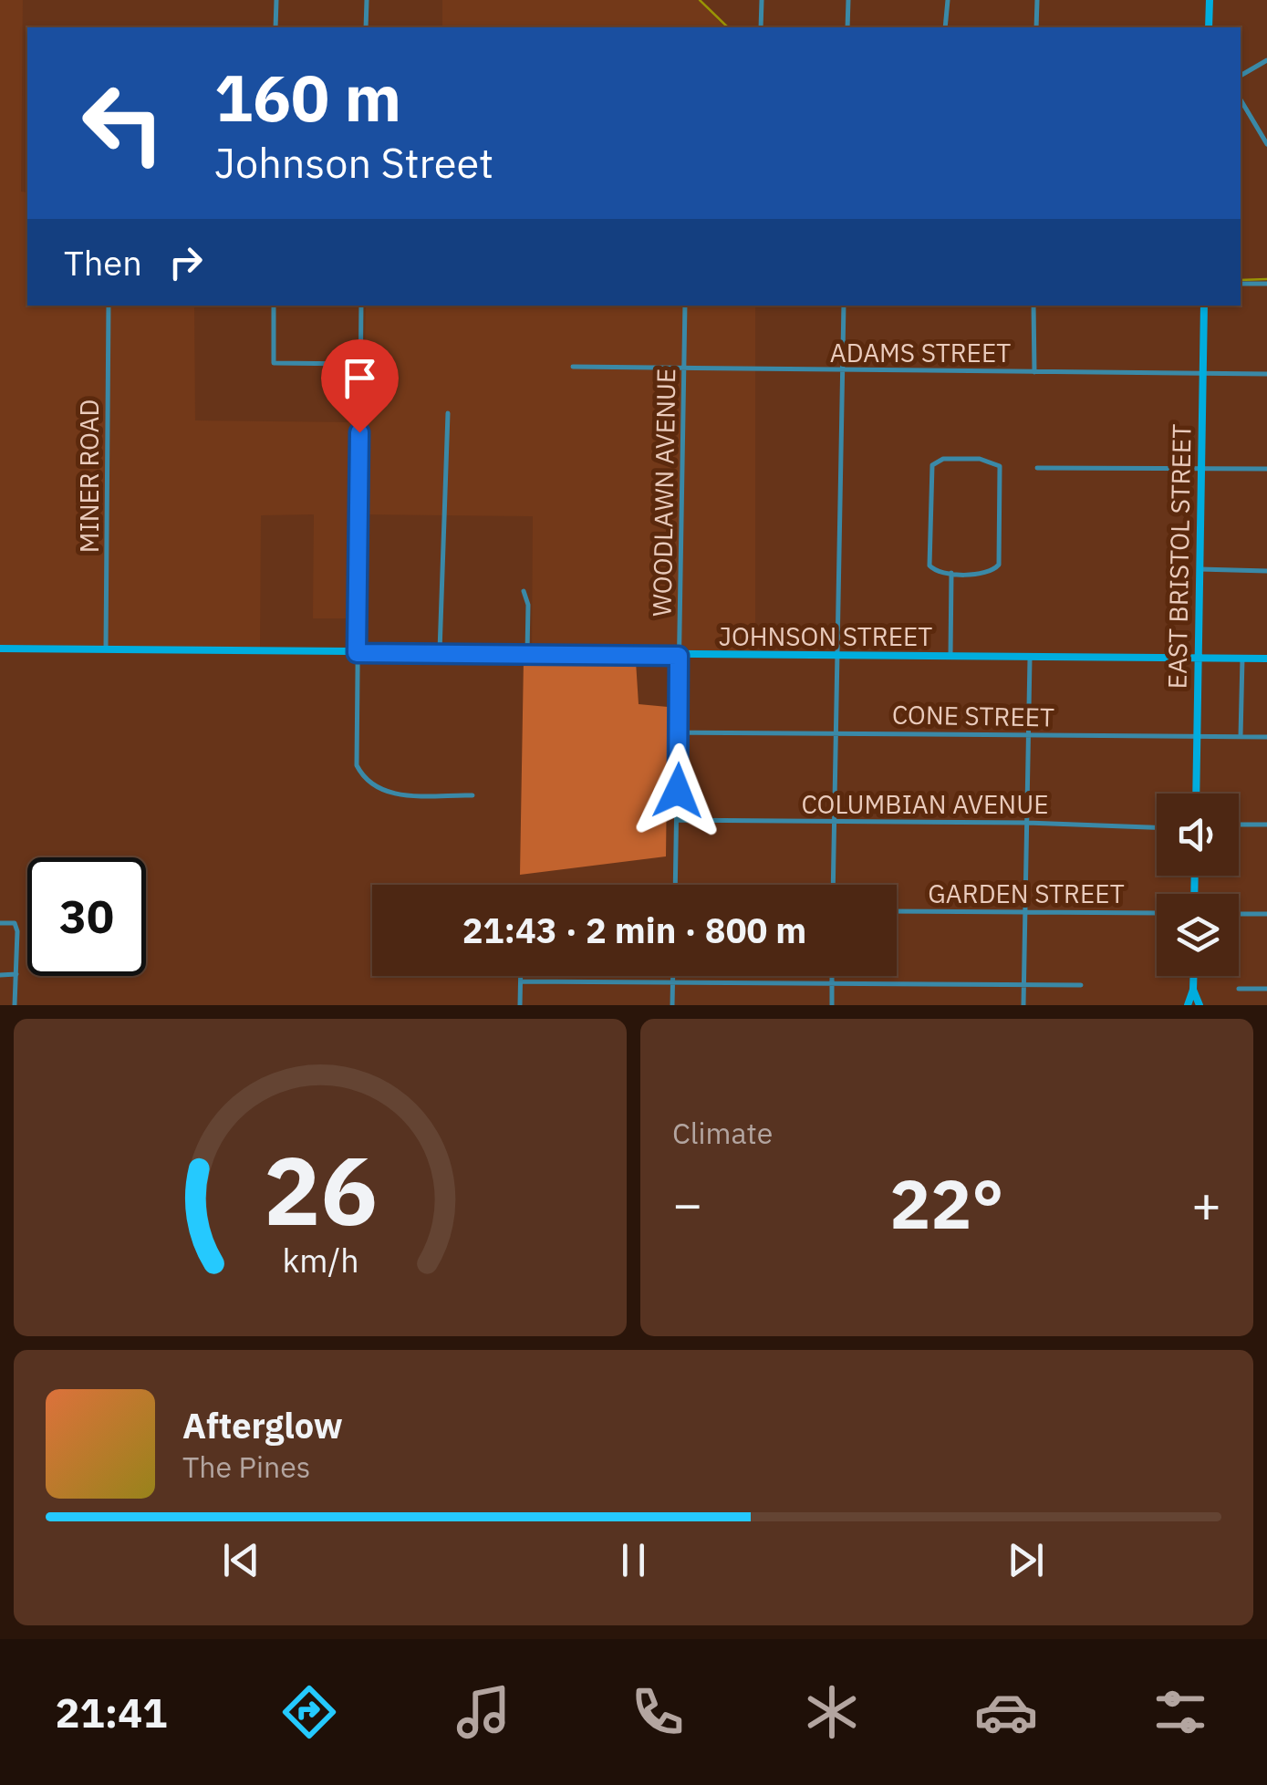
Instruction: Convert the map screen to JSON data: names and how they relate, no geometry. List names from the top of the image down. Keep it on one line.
{"streets":{"street":["ADAMS STREET","MINER ROAD","WOODLAWN AVENUE","EAST BRISTOL STREET","JOHNSON STREET","CONE STREET","COLUMBIAN AVENUE","GARDEN STREET"]},"crossings":[["ADAMS STREET","WOODLAWN AVENUE"],["ADAMS STREET","EAST BRISTOL STREET"],["MINER ROAD","JOHNSON STREET"],["WOODLAWN AVENUE","JOHNSON STREET"],["WOODLAWN AVENUE","CONE STREET"],["WOODLAWN AVENUE","COLUMBIAN AVENUE"],["EAST BRISTOL STREET","JOHNSON STREET"],["EAST BRISTOL STREET","CONE STREET"]],"page":{"turn":["160 m","Johnson Street"],"then":"Then","limit":"30","trip":"21:43 · 2 min · 800 m","tile":"Climate","heat":["−","22°","+"],"song":["Afterglow","The Pines"],"tabs":"21:41","gauge":["26","km/h"]}}
